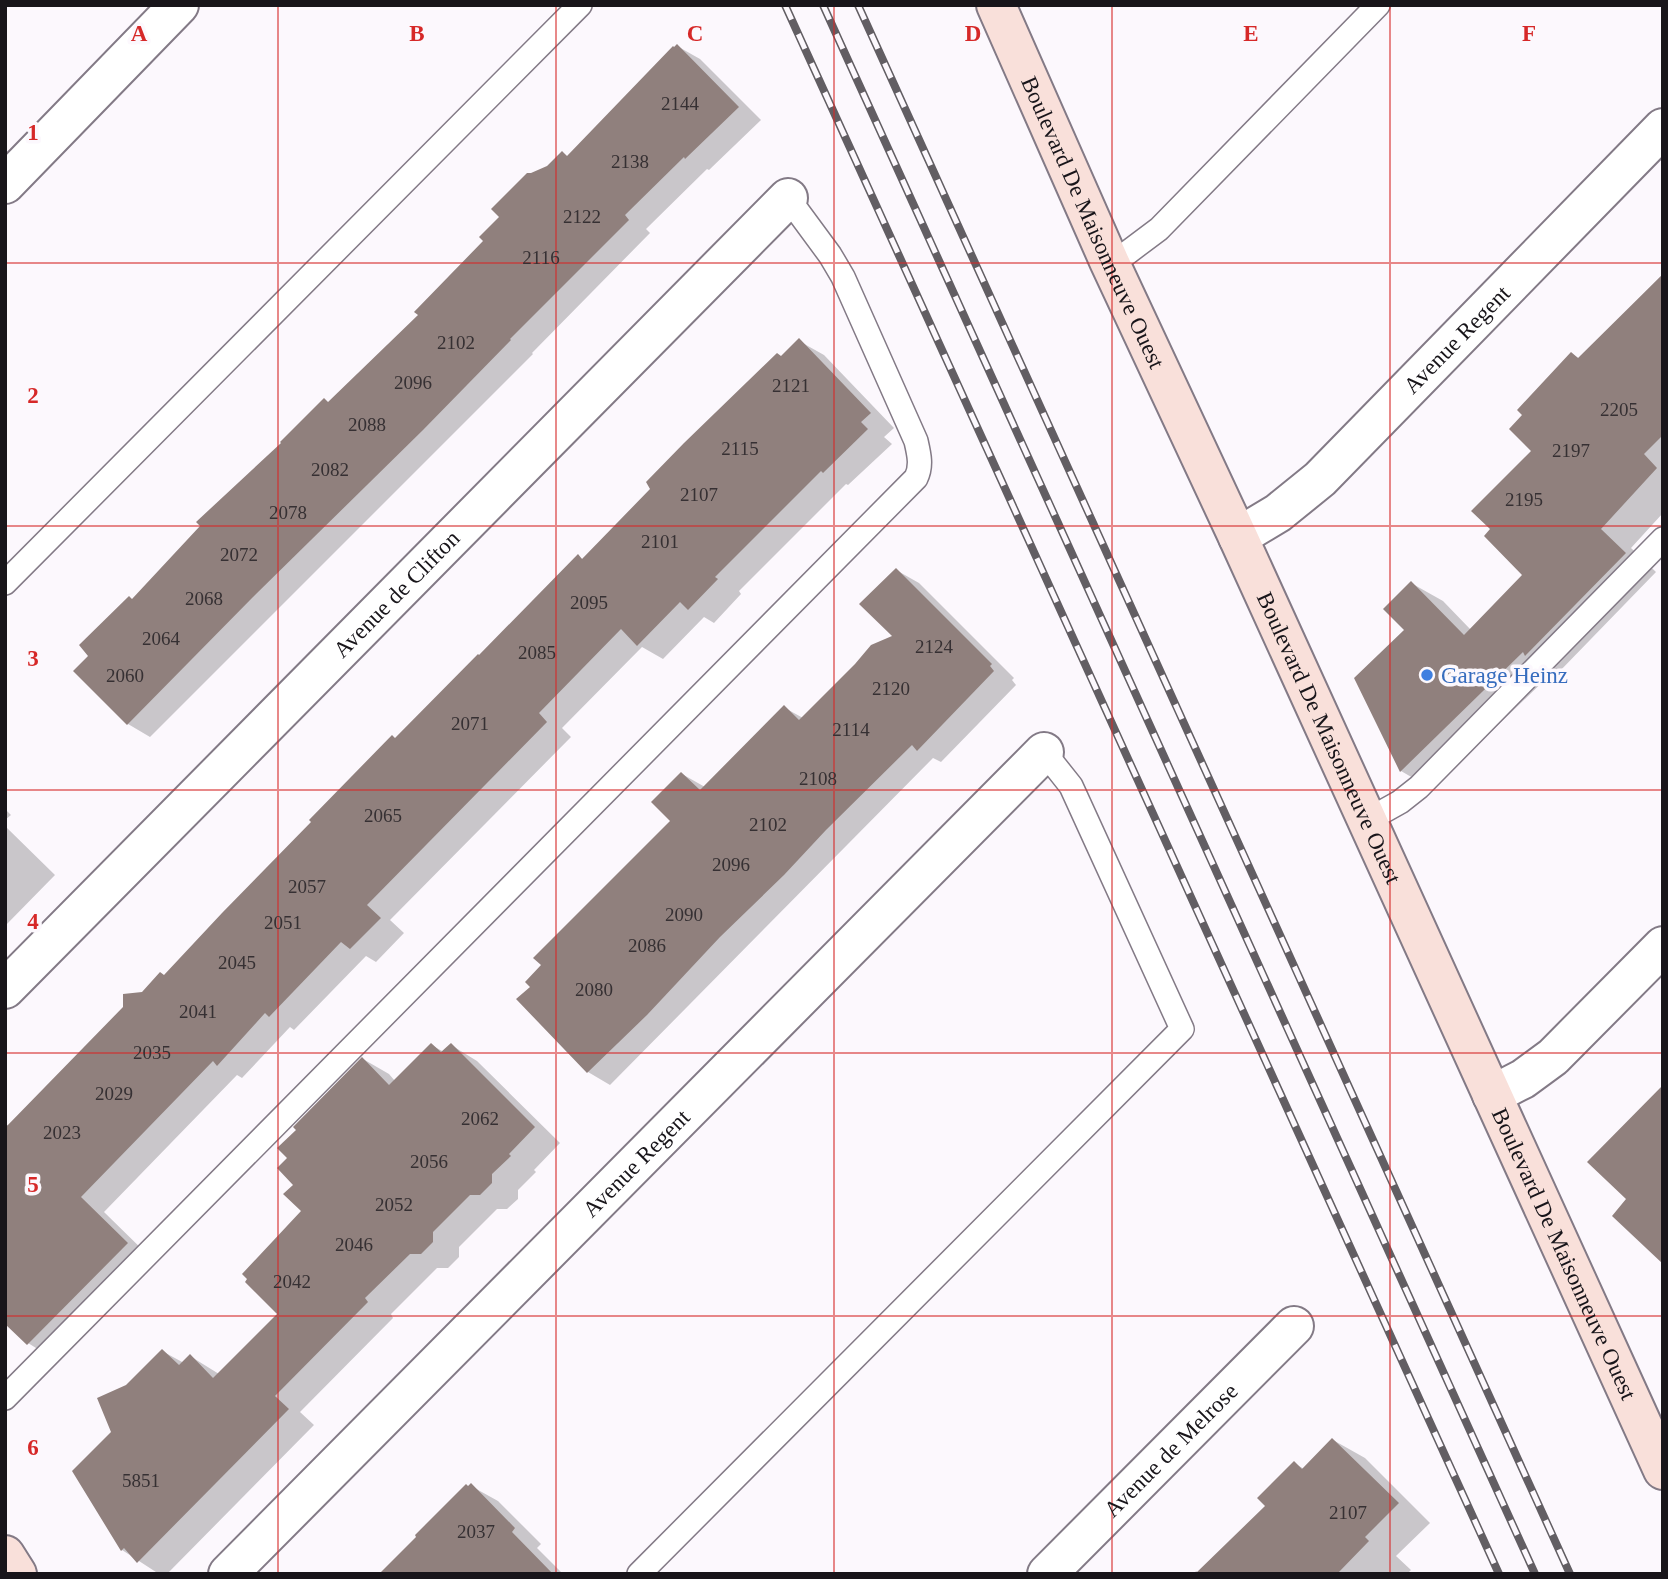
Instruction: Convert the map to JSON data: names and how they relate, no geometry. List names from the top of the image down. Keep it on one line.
{"streets":{"street":["Boulevard De Maisonneuve Ouest","Avenue Regent","Avenue de Clifton","Avenue de Melrose"]},"crossings":[["Boulevard De Maisonneuve Ouest","Avenue Regent"]],"places":["Garage Heinz"],"house_numbers":["2144","2138","2122","2116","2102","2096","2121","2205","2088","2115","2197","2082","2107","2195","2078","2101","2072","2068","2095","2064","2124","2085","2060","2120","2071","2114","2108","2065","2102","2096","2057","2090","2051","2086","2045","2080","2041","2035","2029","2062","2023","2056","2052","2046","2042","5851","2107","2037"],"grid":{"columns":["A","B","C","D","E","F"],"rows":["1","2","3","4","5","6"]}}
